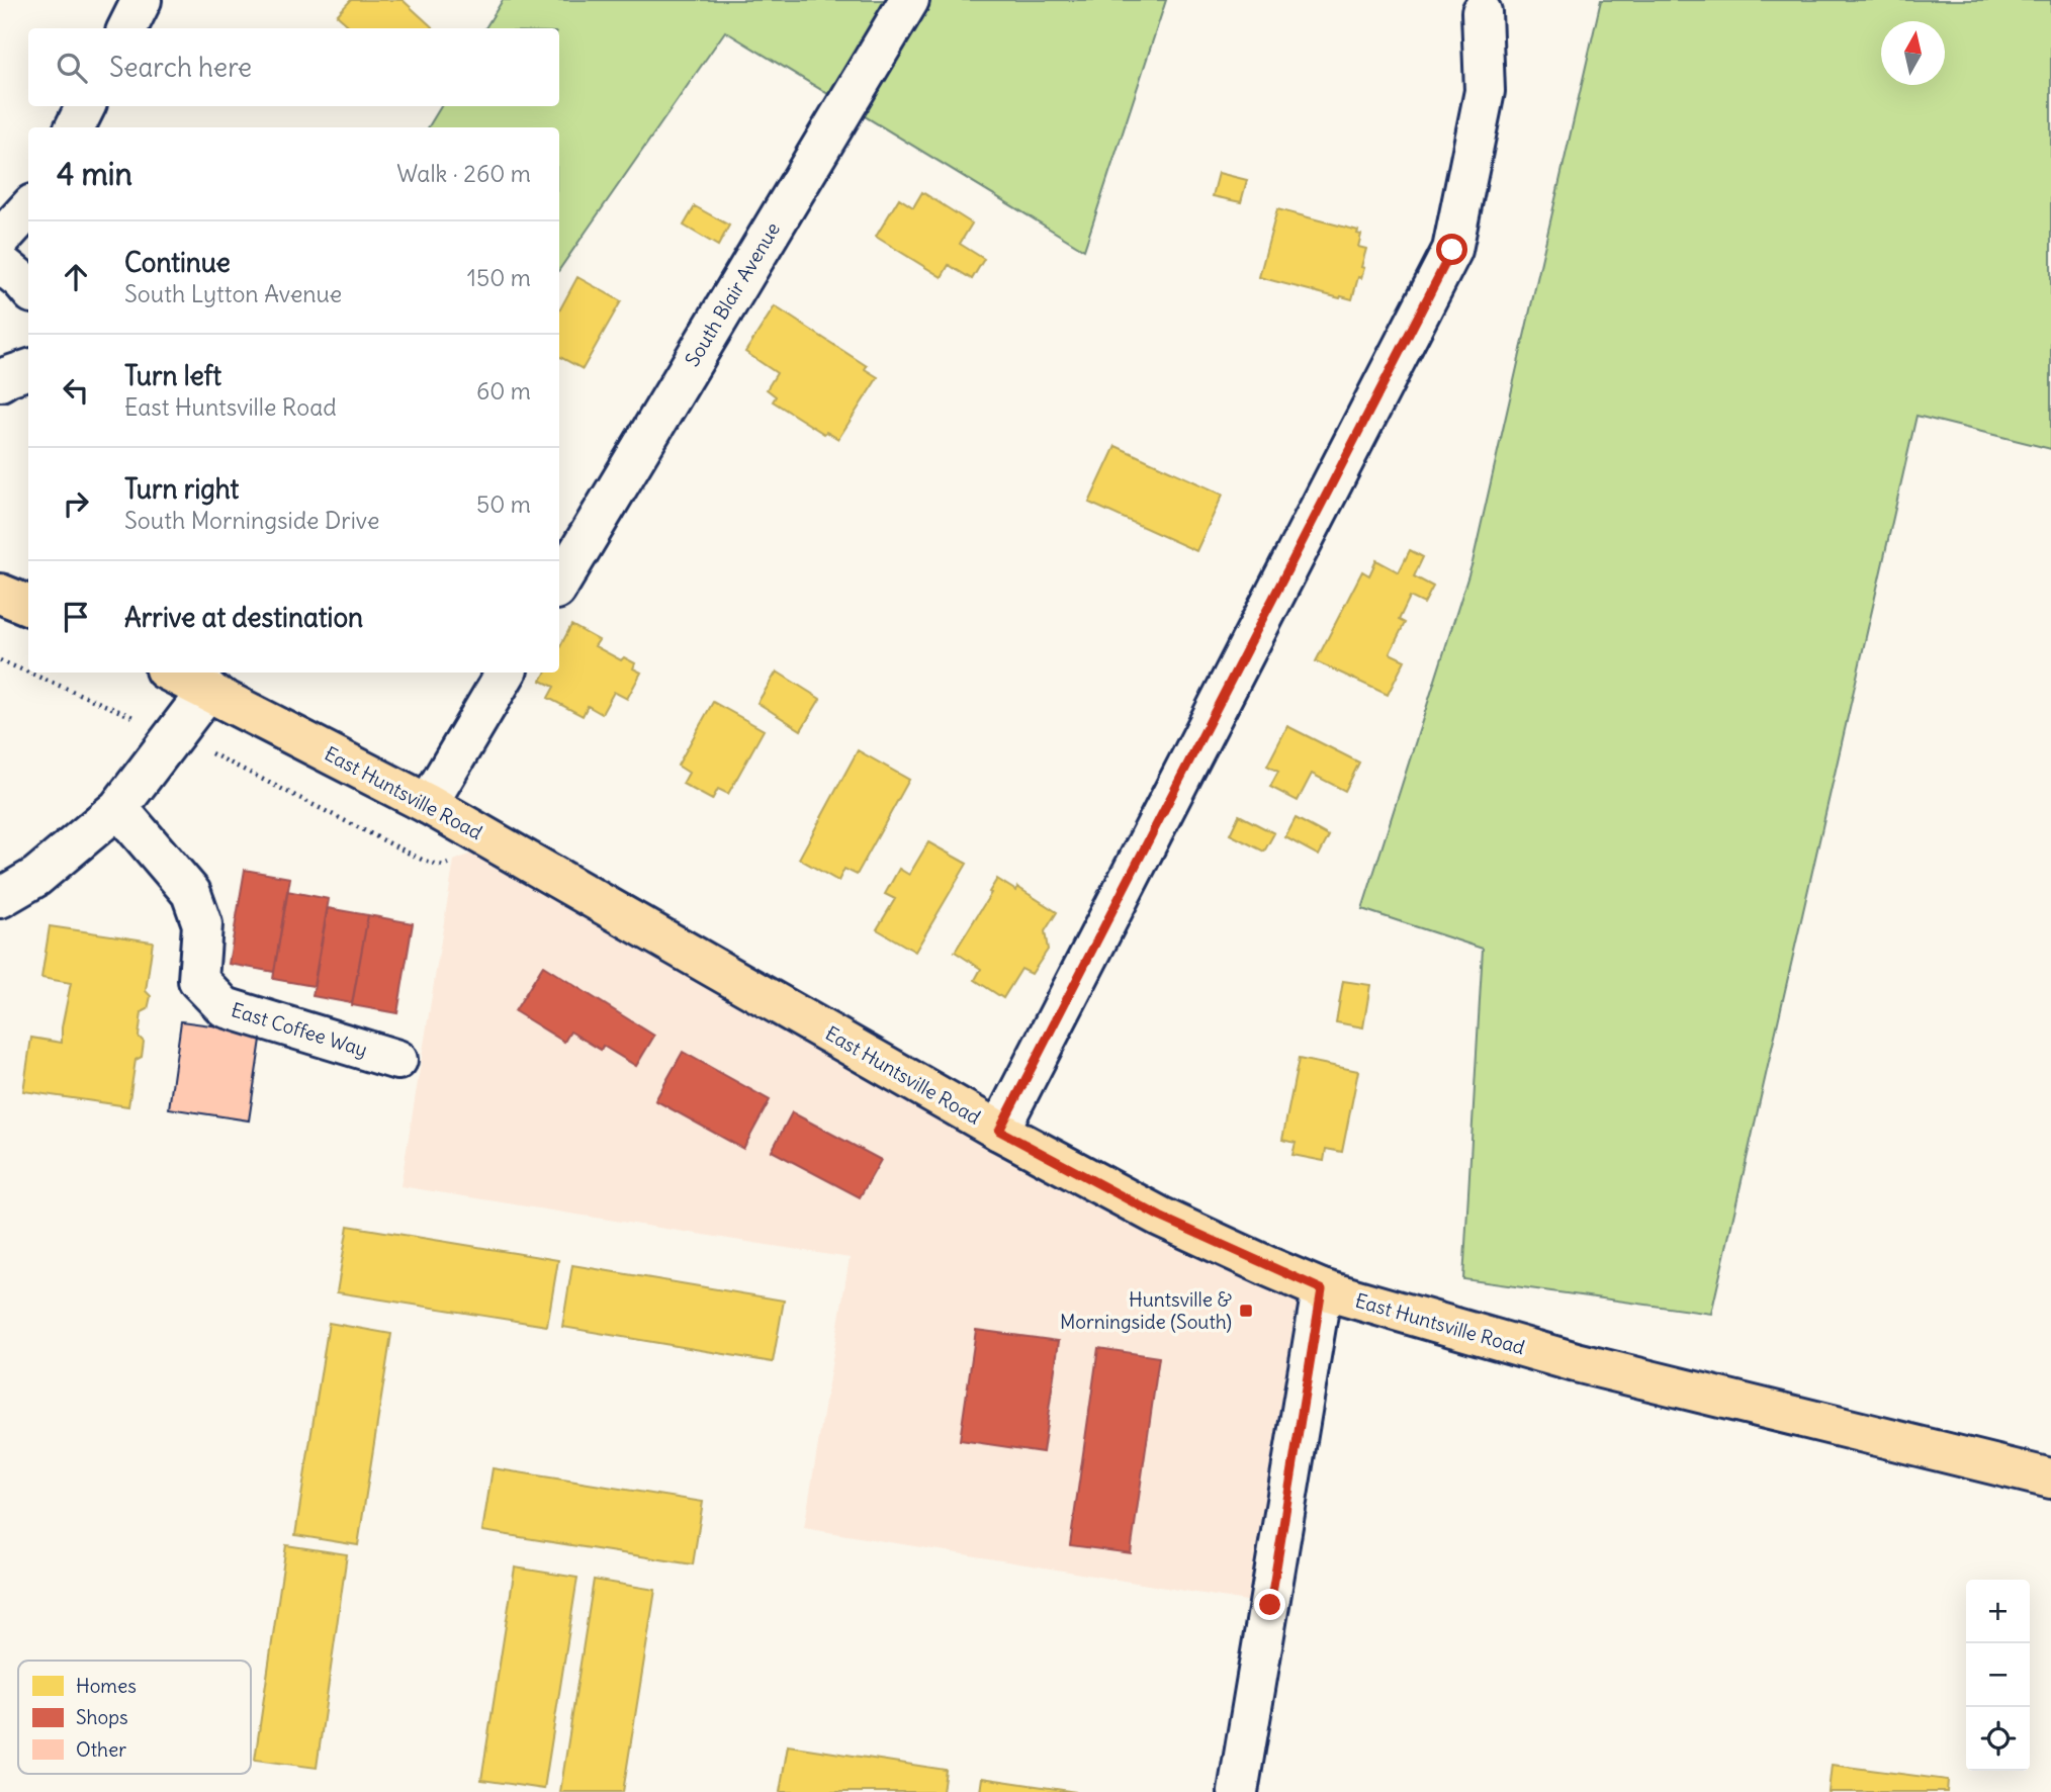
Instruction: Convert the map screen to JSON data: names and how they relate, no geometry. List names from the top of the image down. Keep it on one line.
{"streets":{"main road":["East Huntsville Road"],"street":["South Blair Avenue","East Coffee Way"]},"places":{"transit":["Huntsville & Morningside (South)"]},"legend":["Homes","Shops","Other"],"north":"top","page":{"search":"Search here","heading":["4 min","Walk · 260 m"],"list":[["Continue","South Lytton Avenue","150 m"],["Turn left","East Huntsville Road","60 m"],["Turn right","South Morningside Drive","50 m"],"Arrive at destination"],"map_buttons":["+","−"]}}
